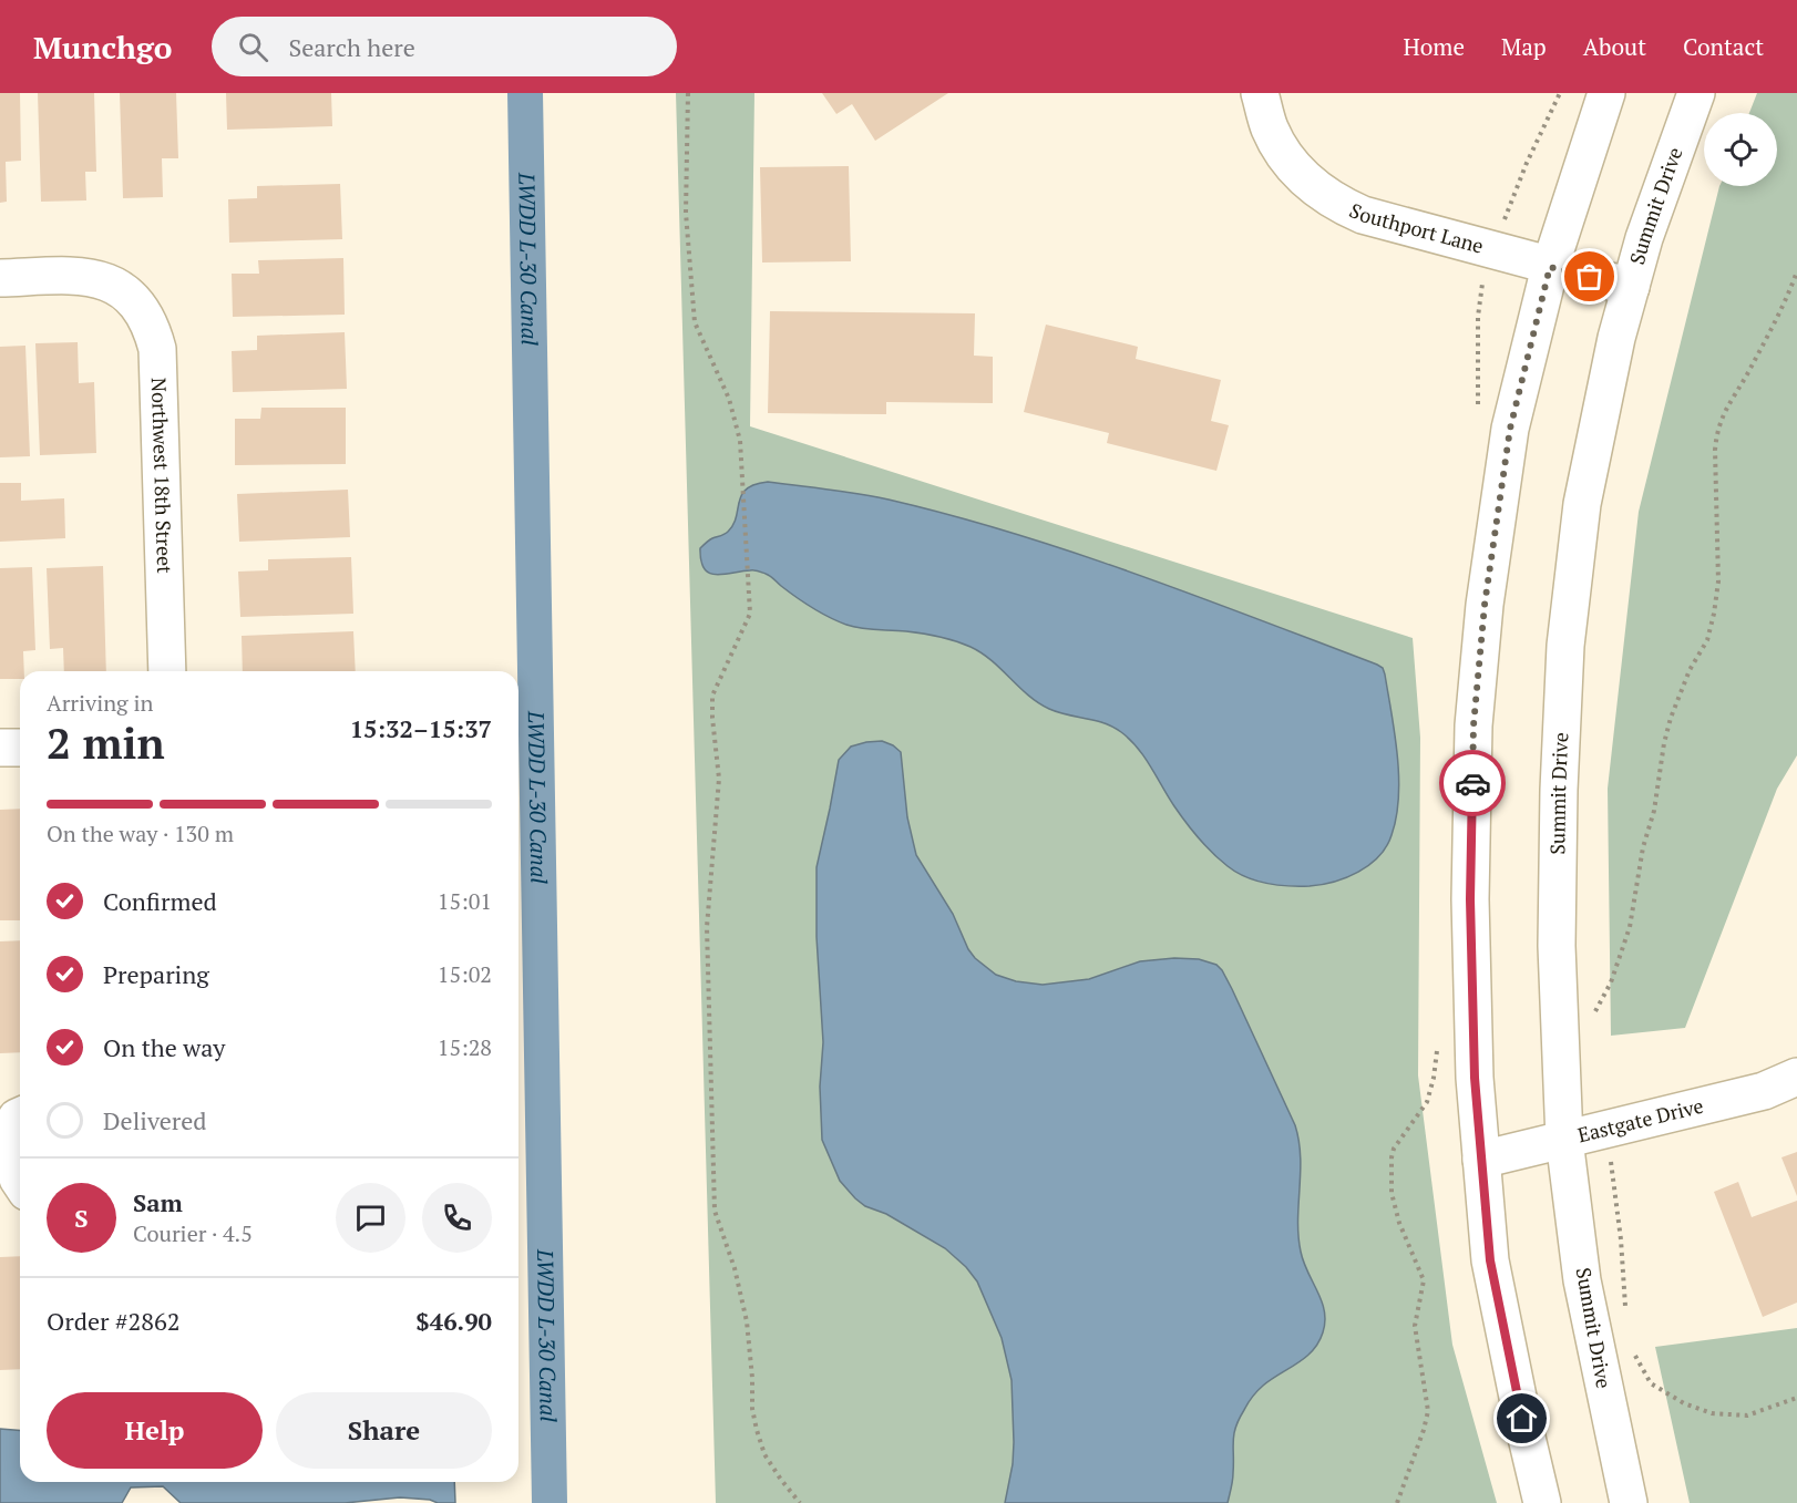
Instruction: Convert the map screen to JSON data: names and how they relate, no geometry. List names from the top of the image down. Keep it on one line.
{"streets":{"street":["Summit Drive","Southport Lane","Northwest 18th Street","Eastgate Drive"]},"crossings":[["Summit Drive","Southport Lane"],["Summit Drive","Eastgate Drive"]],"water":["LWDD L-30 Canal"],"page":{"header":"Munchgo","search":"Search here","nav":["Home","Map","About","Contact"],"heading":["2 min","Arriving in","15:32–15:37"],"panel":["Sam","Courier · 4.5","Order #2862","$46.90"],"bar":"On the way · 130 m","list":[["Confirmed","15:01"],["Preparing","15:02"],["On the way","15:28"],"Delivered"],"round":"S","buttons":["Help","Share"]}}
